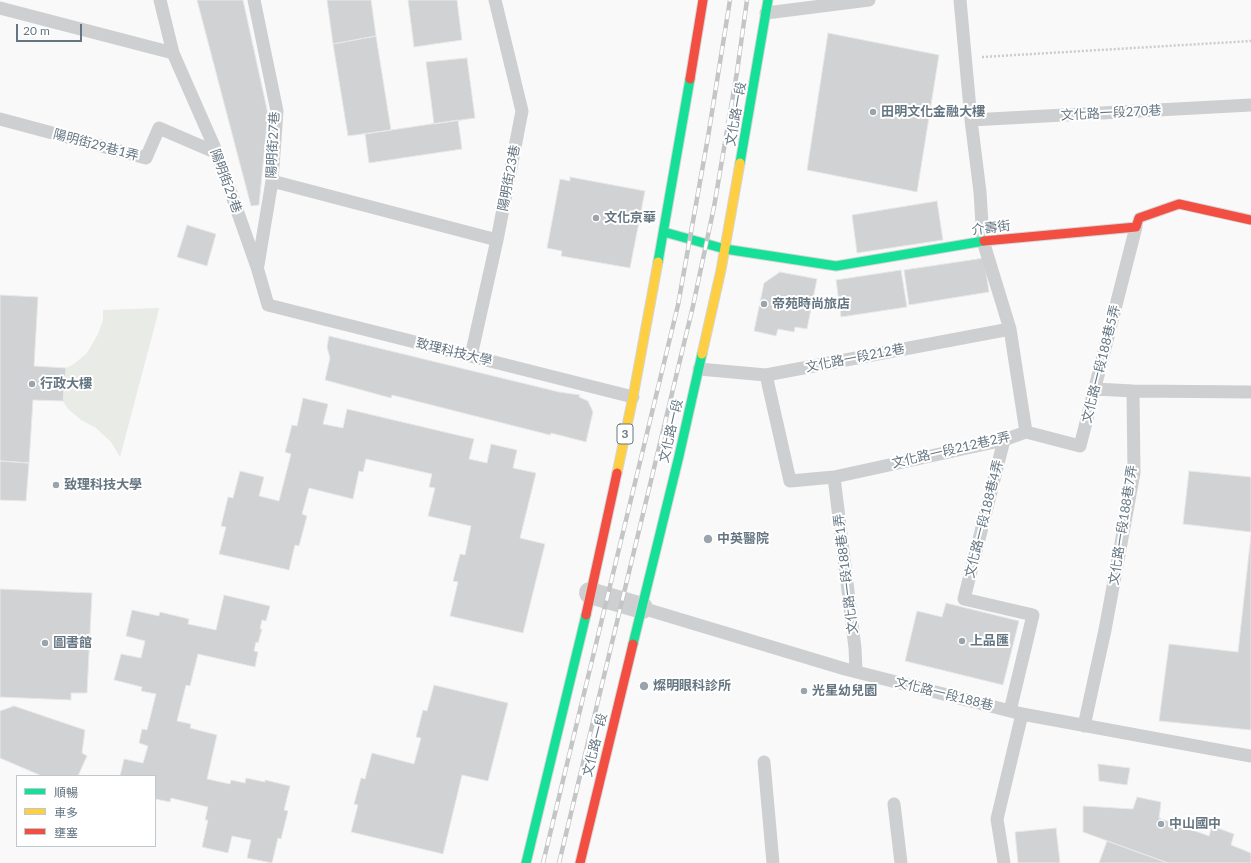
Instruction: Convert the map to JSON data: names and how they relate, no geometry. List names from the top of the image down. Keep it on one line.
{"streets":{"main road":["文化路一段","介壽街","3"],"lane":["文化路一段270巷","陽明街29巷1弄","陽明街27巷","陽明街23巷","陽明街29巷","致理科技大學","文化路一段212巷","文化路一段188巷5弄","文化路一段212巷2弄","文化路一段188巷4弄","文化路一段188巷7弄","文化路一段188巷1弄","文化路一段188巷"]},"crossings":[["文化路一段","介壽街"],["文化路一段","文化路一段212巷"],["文化路一段","文化路一段188巷"],["陽明街29巷1弄","陽明街29巷"],["陽明街27巷","陽明街29巷"],["陽明街23巷","致理科技大學"],["陽明街29巷","致理科技大學"],["介壽街","文化路一段188巷5弄"],["介壽街","3"],["介壽街","文化路一段212巷2弄"],["致理科技大學","3"],["文化路一段212巷","文化路一段212巷2弄"],["文化路一段188巷5弄","文化路一段212巷2弄"],["文化路一段212巷2弄","文化路一段188巷4弄"],["文化路一段212巷2弄","文化路一段188巷1弄"],["文化路一段188巷4弄","文化路一段188巷"],["文化路一段188巷7弄","文化路一段188巷"],["文化路一段188巷1弄","文化路一段188巷"]],"places":["田明文化金融大樓","文化京華","帝苑時尚旅店","行政大樓","致理科技大學","中英醫院","上品匯","圖書館","燦明眼科診所","光星幼兒園","中山國中"],"legend":["順暢","車多","壅塞"],"scale_bar":"20 m"}
